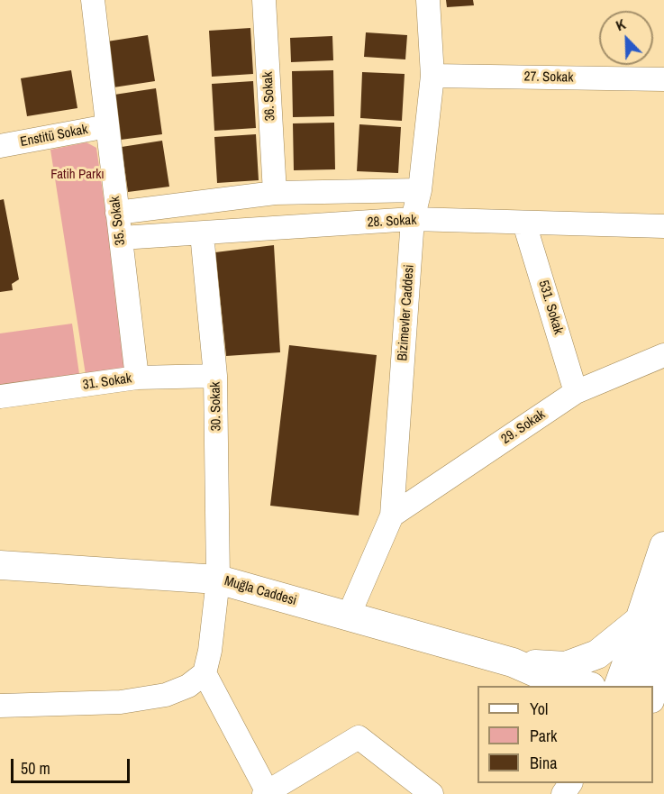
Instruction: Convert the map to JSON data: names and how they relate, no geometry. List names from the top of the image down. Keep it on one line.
{"streets":{"main road":["Muğla Caddesi"],"street":["27. Sokak","36. Sokak","Enstitü Sokak","35. Sokak","28. Sokak","531. Sokak","Bizimevler Caddesi","31. Sokak","30. Sokak","29. Sokak"]},"crossings":[["27. Sokak","Bizimevler Caddesi"],["Enstitü Sokak","35. Sokak"],["35. Sokak","28. Sokak"],["35. Sokak","31. Sokak"],["28. Sokak","531. Sokak"],["28. Sokak","Bizimevler Caddesi"],["28. Sokak","30. Sokak"],["531. Sokak","29. Sokak"],["Bizimevler Caddesi","29. Sokak"],["Bizimevler Caddesi","Muğla Caddesi"],["31. Sokak","30. Sokak"],["30. Sokak","Muğla Caddesi"]],"parks":["Fatih Parkı"],"legend":["Yol","Park","Bina"],"scale_bar":"50 m","north":"top left"}
